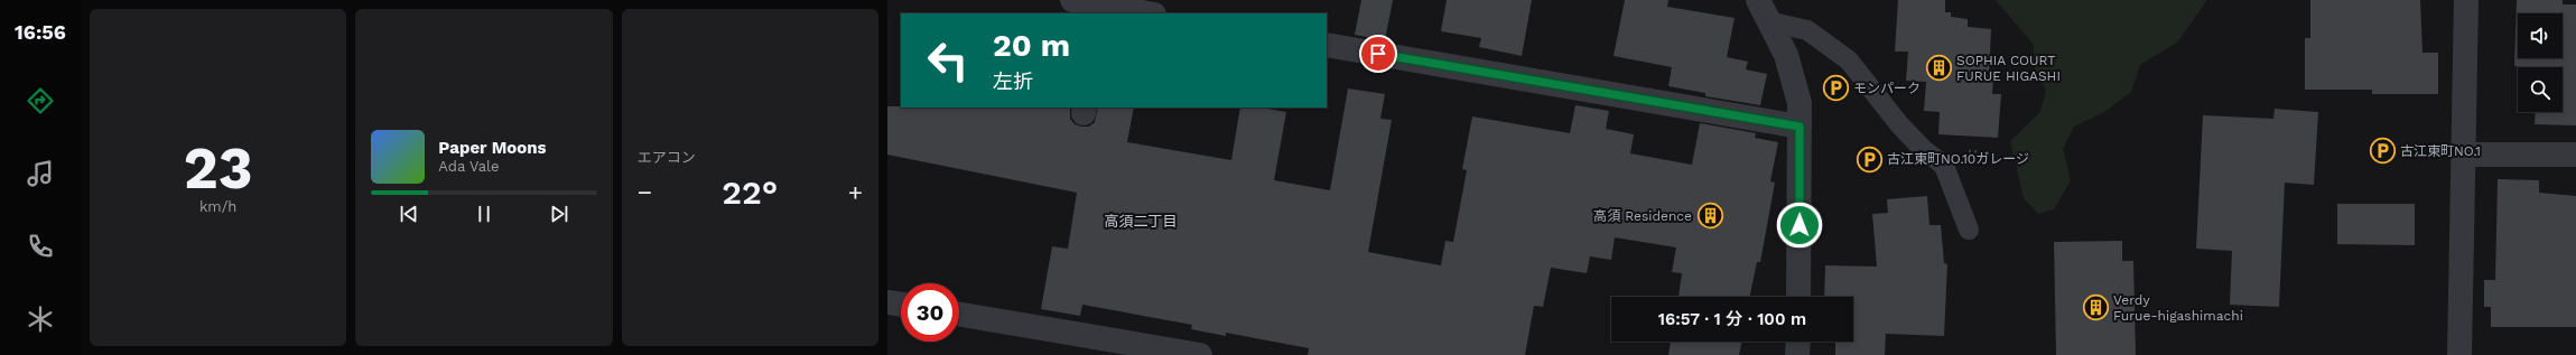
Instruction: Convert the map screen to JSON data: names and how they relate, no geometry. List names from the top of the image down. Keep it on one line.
{"districts":["高須二丁目"],"places":{"building":["SOPHIA COURT FURUE HIGASHI","高須 Residence","Verdy Furue-higashimachi"],"parking":["モンパーク","古江東町NO.1","古江東町NO.10ガレージ"]},"page":{"tabs":"16:56","tile":[["23","km/h"],"エアコン"],"turn":["20 m","左折"],"song":["Paper Moons","Ada Vale"],"heat":["−","22°","+"],"limit":"30","trip":"16:57 · 1 分 · 100 m"}}
